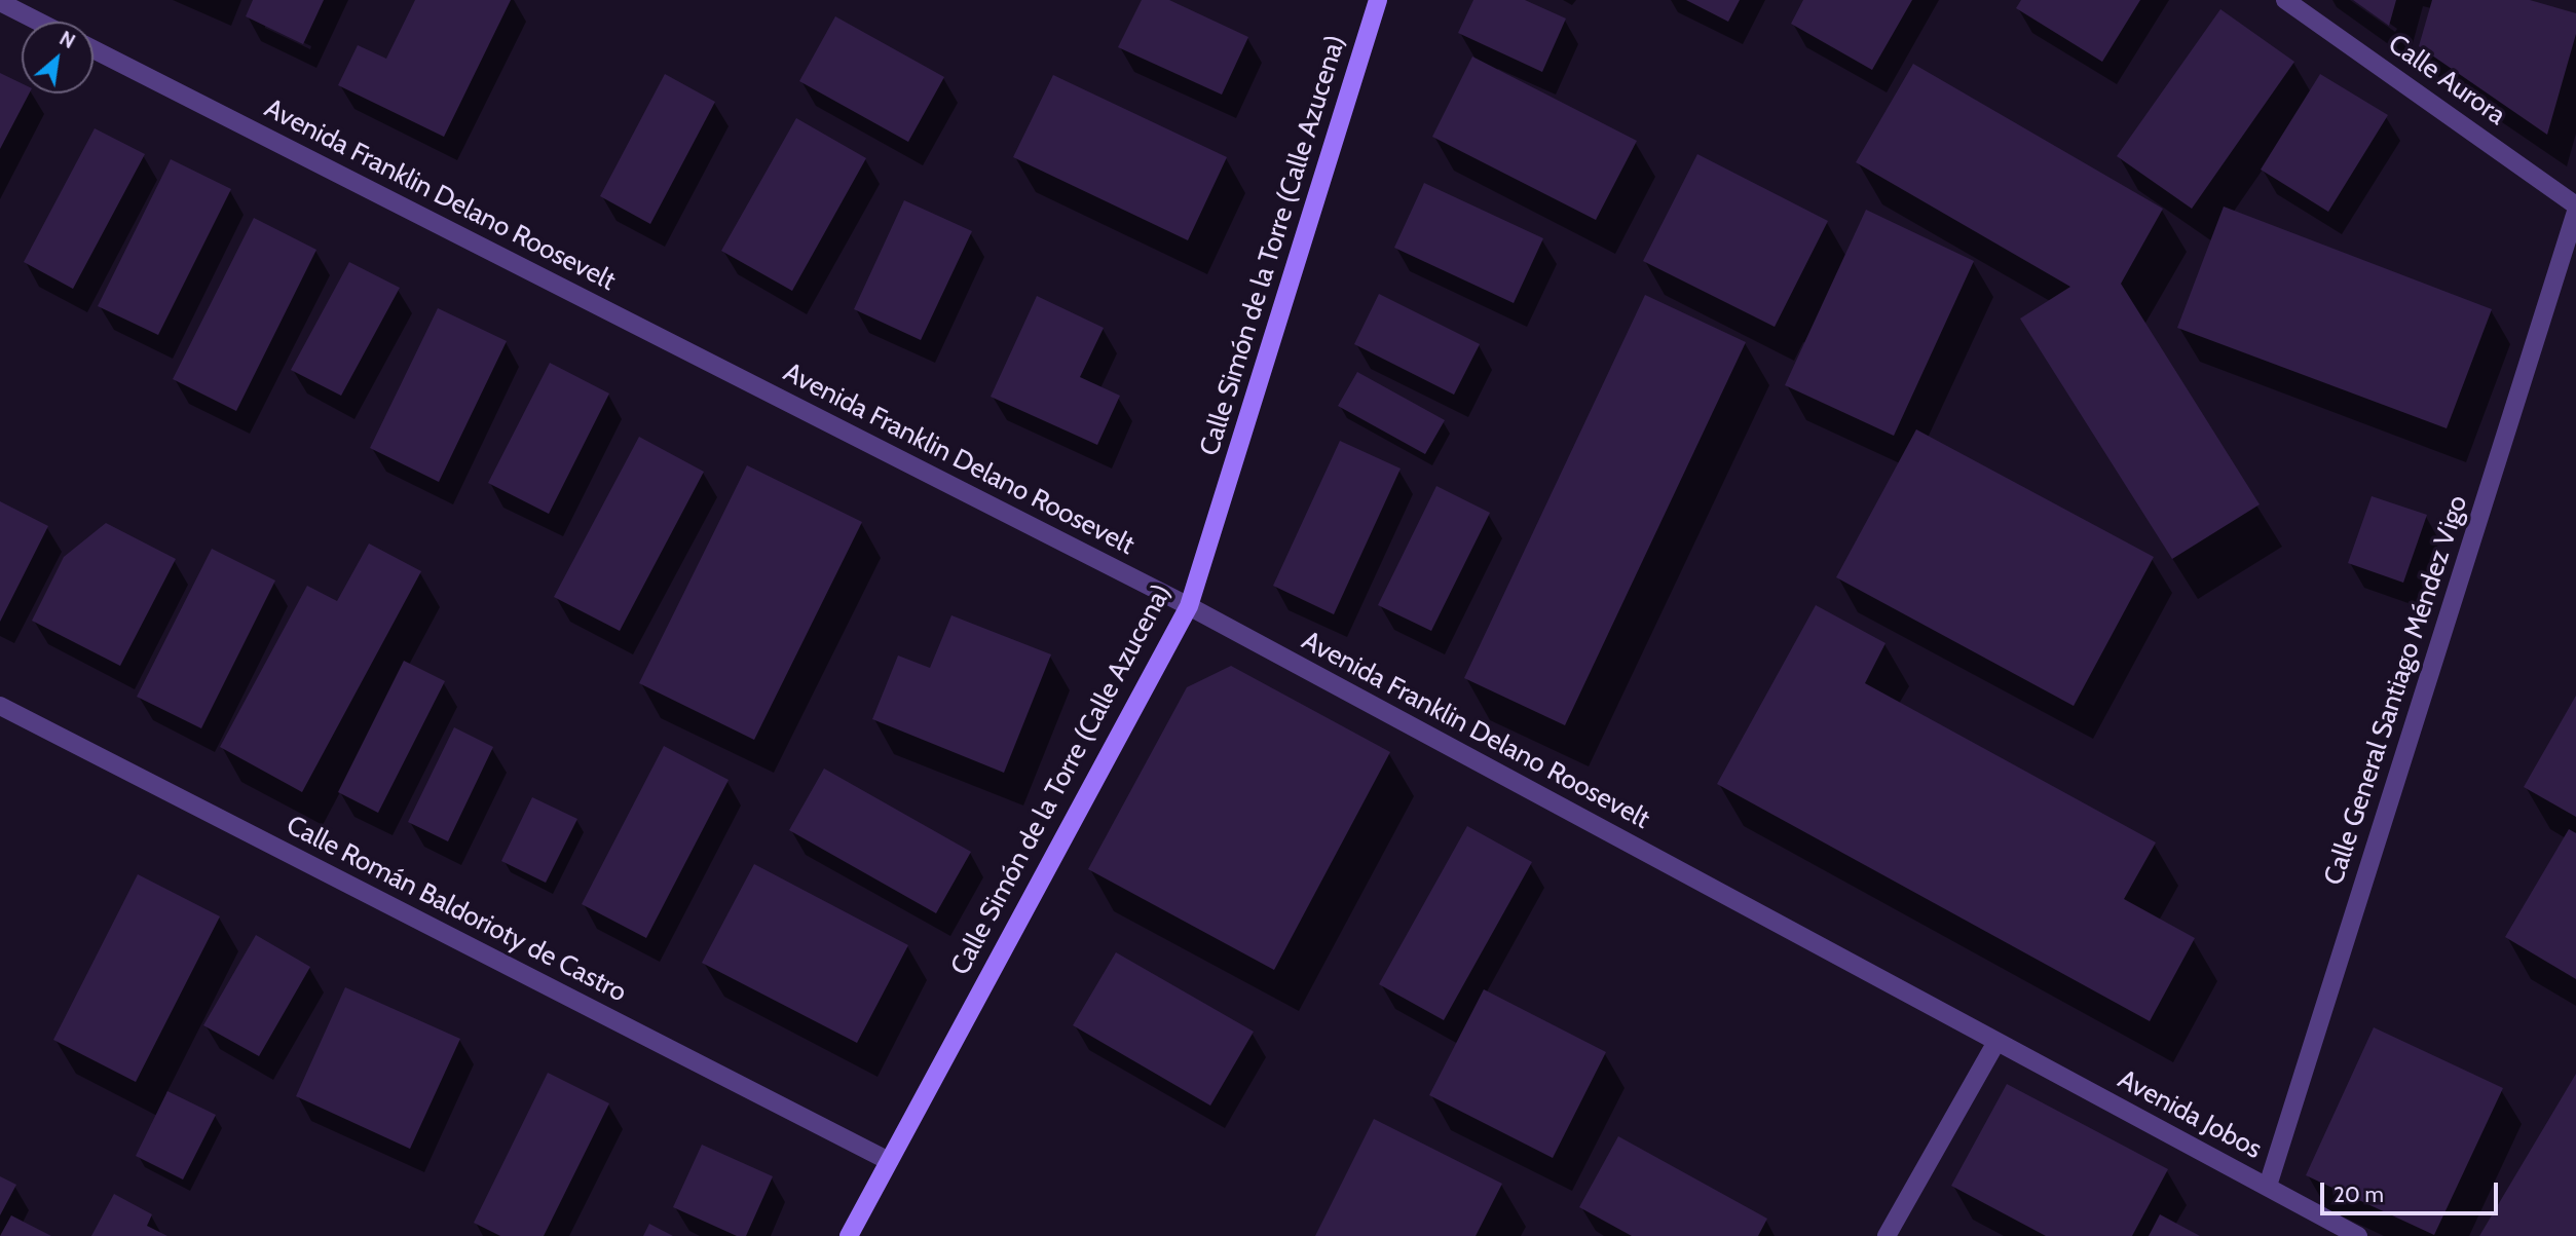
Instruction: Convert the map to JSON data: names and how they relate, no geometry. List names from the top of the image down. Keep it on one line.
{"streets":{"street":["Calle Aurora","Avenida Franklin Delano Roosevelt","Calle Simón de la Torre (Calle Azucena)","Calle General Santiago Méndez Vigo","Calle Román Baldorioty de Castro","Avenida Jobos"]},"crossings":[["Avenida Franklin Delano Roosevelt","Calle Simón de la Torre (Calle Azucena)"],["Avenida Franklin Delano Roosevelt","Avenida Jobos"],["Calle Simón de la Torre (Calle Azucena)","Calle Román Baldorioty de Castro"],["Calle General Santiago Méndez Vigo","Avenida Jobos"]],"scale_bar":"20 m","north":"top right"}
